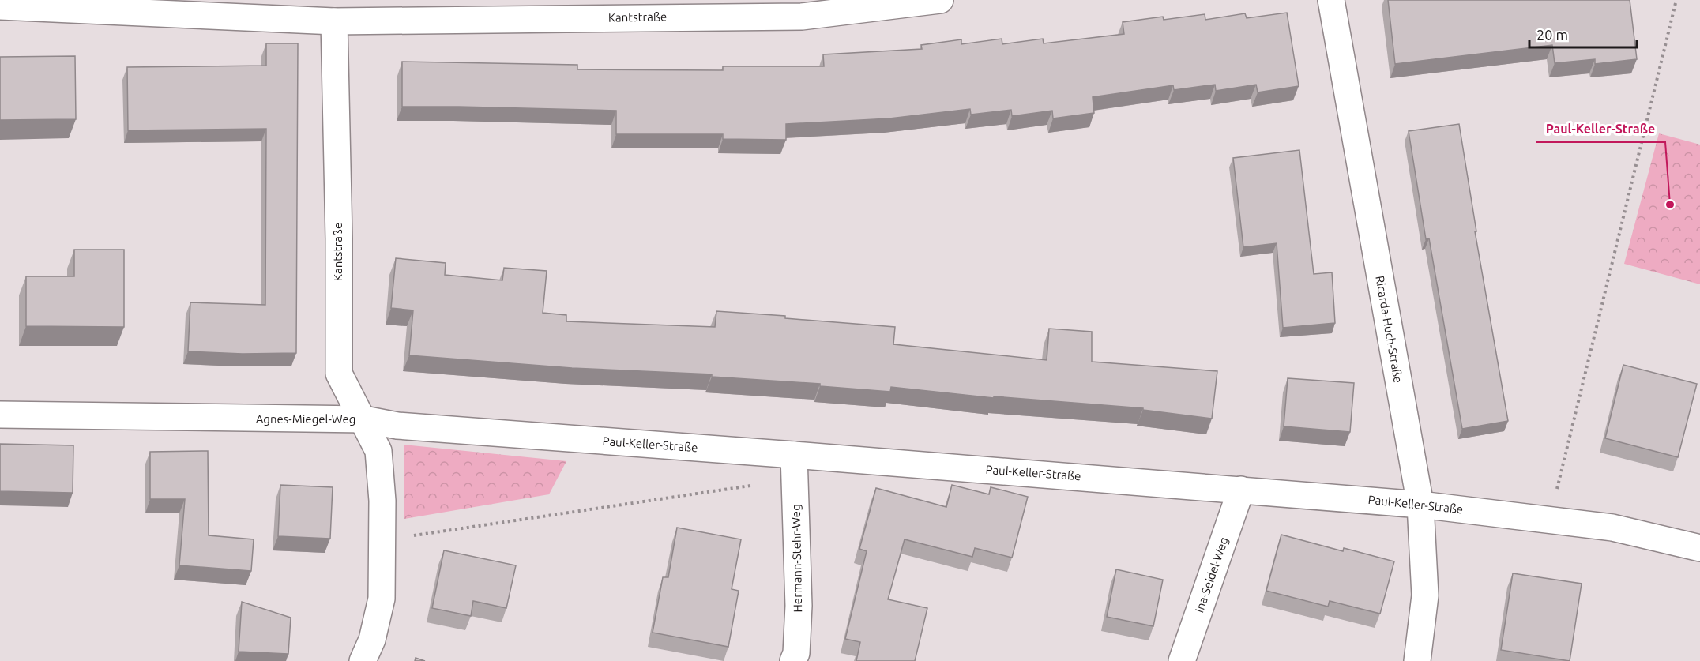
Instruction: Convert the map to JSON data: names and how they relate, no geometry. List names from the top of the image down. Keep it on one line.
{"streets":{"street":["Kantstraße","Ricarda-Huch-Straße","Agnes-Miegel-Weg","Paul-Keller-Straße","Hermann-Stehr-Weg","Ina-Seidel-Weg"]},"crossings":[["Kantstraße","Agnes-Miegel-Weg"],["Kantstraße","Paul-Keller-Straße"],["Ricarda-Huch-Straße","Paul-Keller-Straße"],["Agnes-Miegel-Weg","Paul-Keller-Straße"],["Paul-Keller-Straße","Hermann-Stehr-Weg"],["Paul-Keller-Straße","Ina-Seidel-Weg"]],"places":["Paul-Keller-Straße"],"scale_bar":"20 m"}
